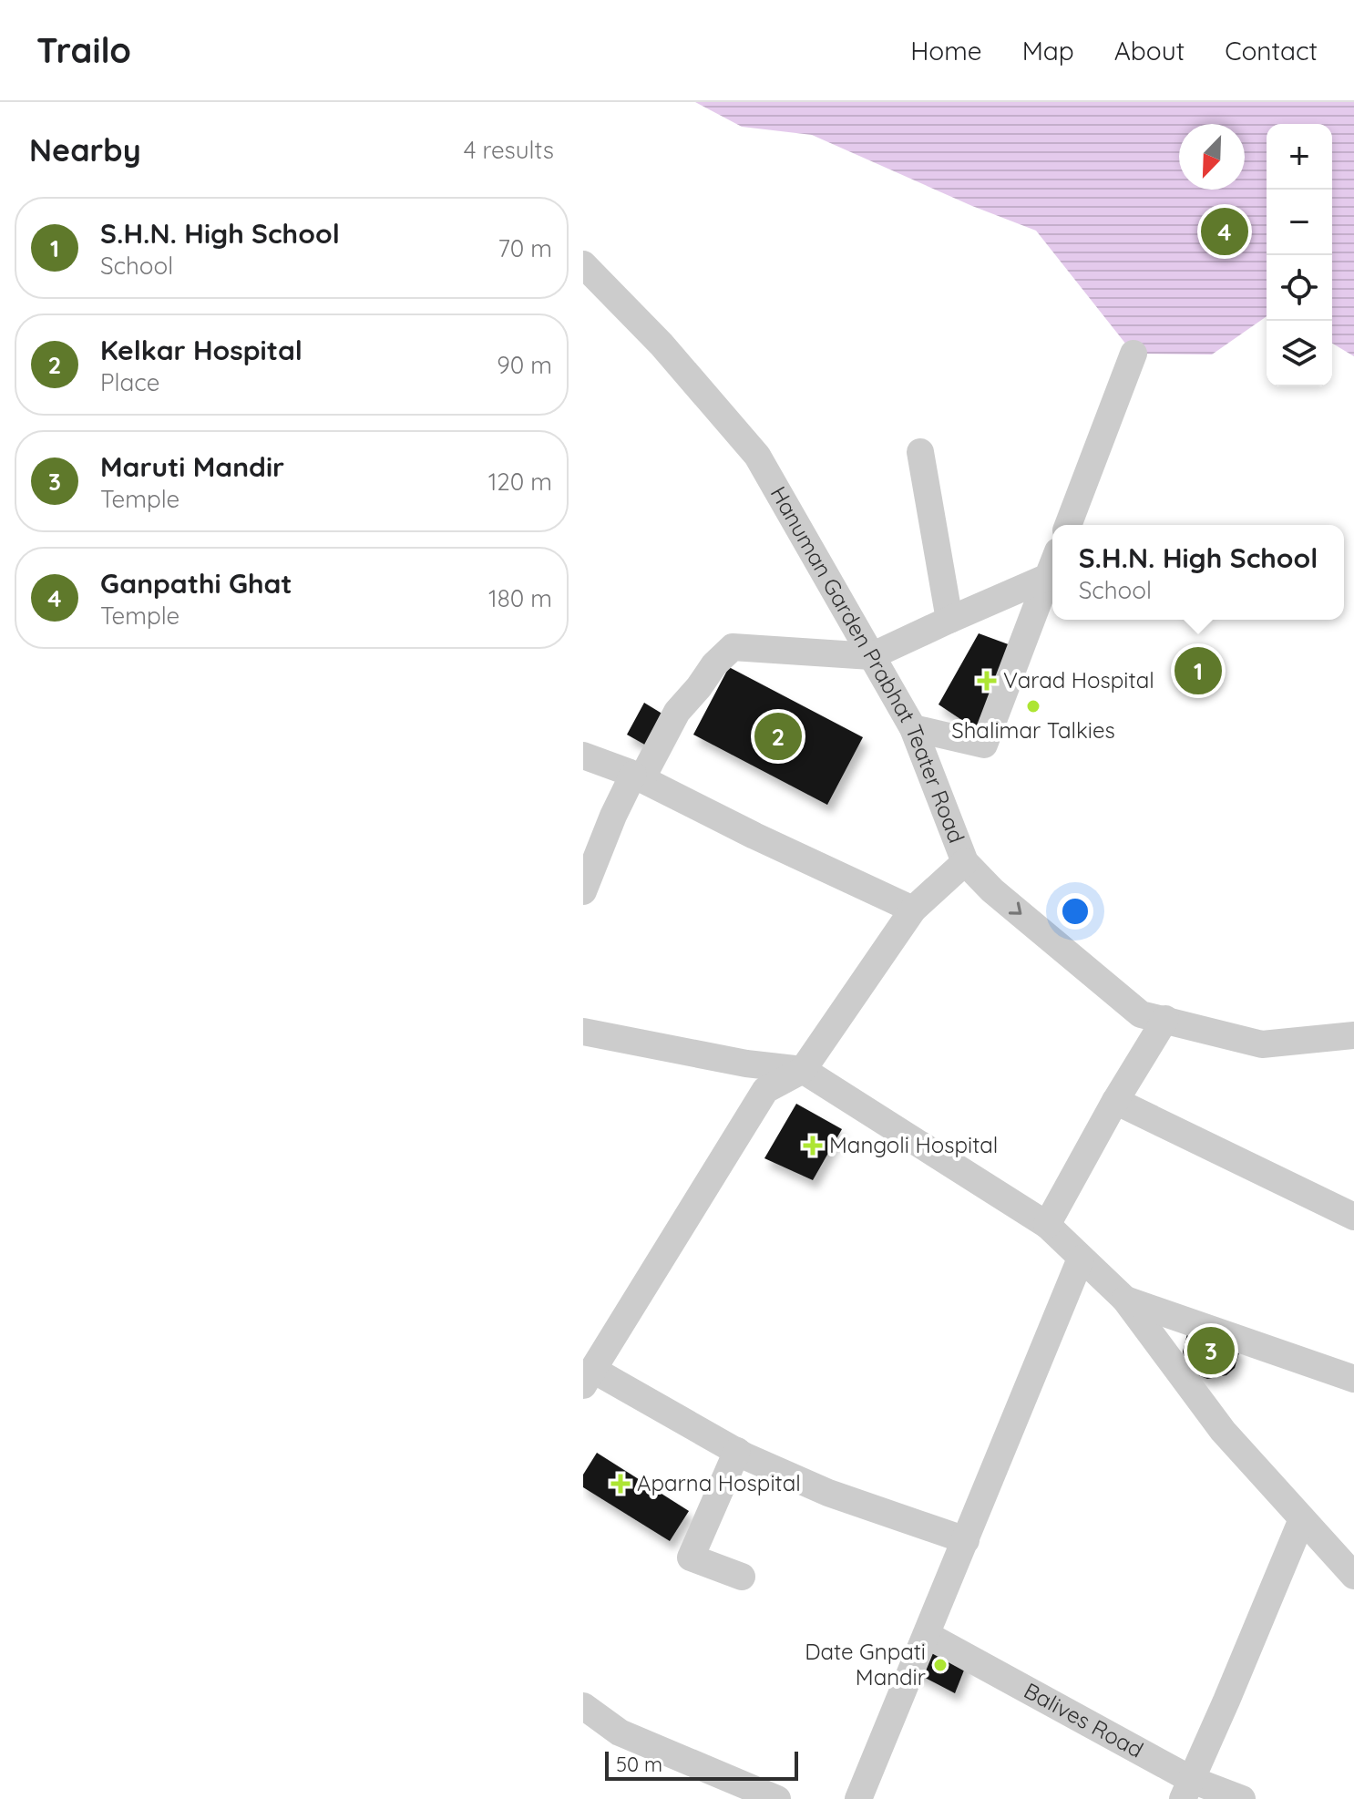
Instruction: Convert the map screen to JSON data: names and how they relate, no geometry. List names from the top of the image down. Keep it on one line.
{"streets":{"street":["Hanuman Garden Prabhat Teater Road","Balives Road"]},"places":{"health":["Varad Hospital","Mangoli Hospital","Aparna Hospital"],"other":["Shalimar Talkies","Date Gnpati Mandir"]},"scale_bar":"50 m","north":"bottom left","page":{"header":"Trailo","nav":["Home","Map","About","Contact"],"heading":["Nearby","4 results"],"map_buttons":["+","−"],"list":[{"mark":"1","name":"S.H.N. High School","note":"School","value":"70 m"},{"mark":"2","name":"Kelkar Hospital","note":"Place","value":"90 m"},{"mark":"3","name":"Maruti Mandir","note":"Temple","value":"120 m"},{"mark":"4","name":"Ganpathi Ghat","note":"Temple","value":"180 m"}],"pins":["4","1","2","3"],"popup":["S.H.N. High School","School"],"scale":"50 m"}}
